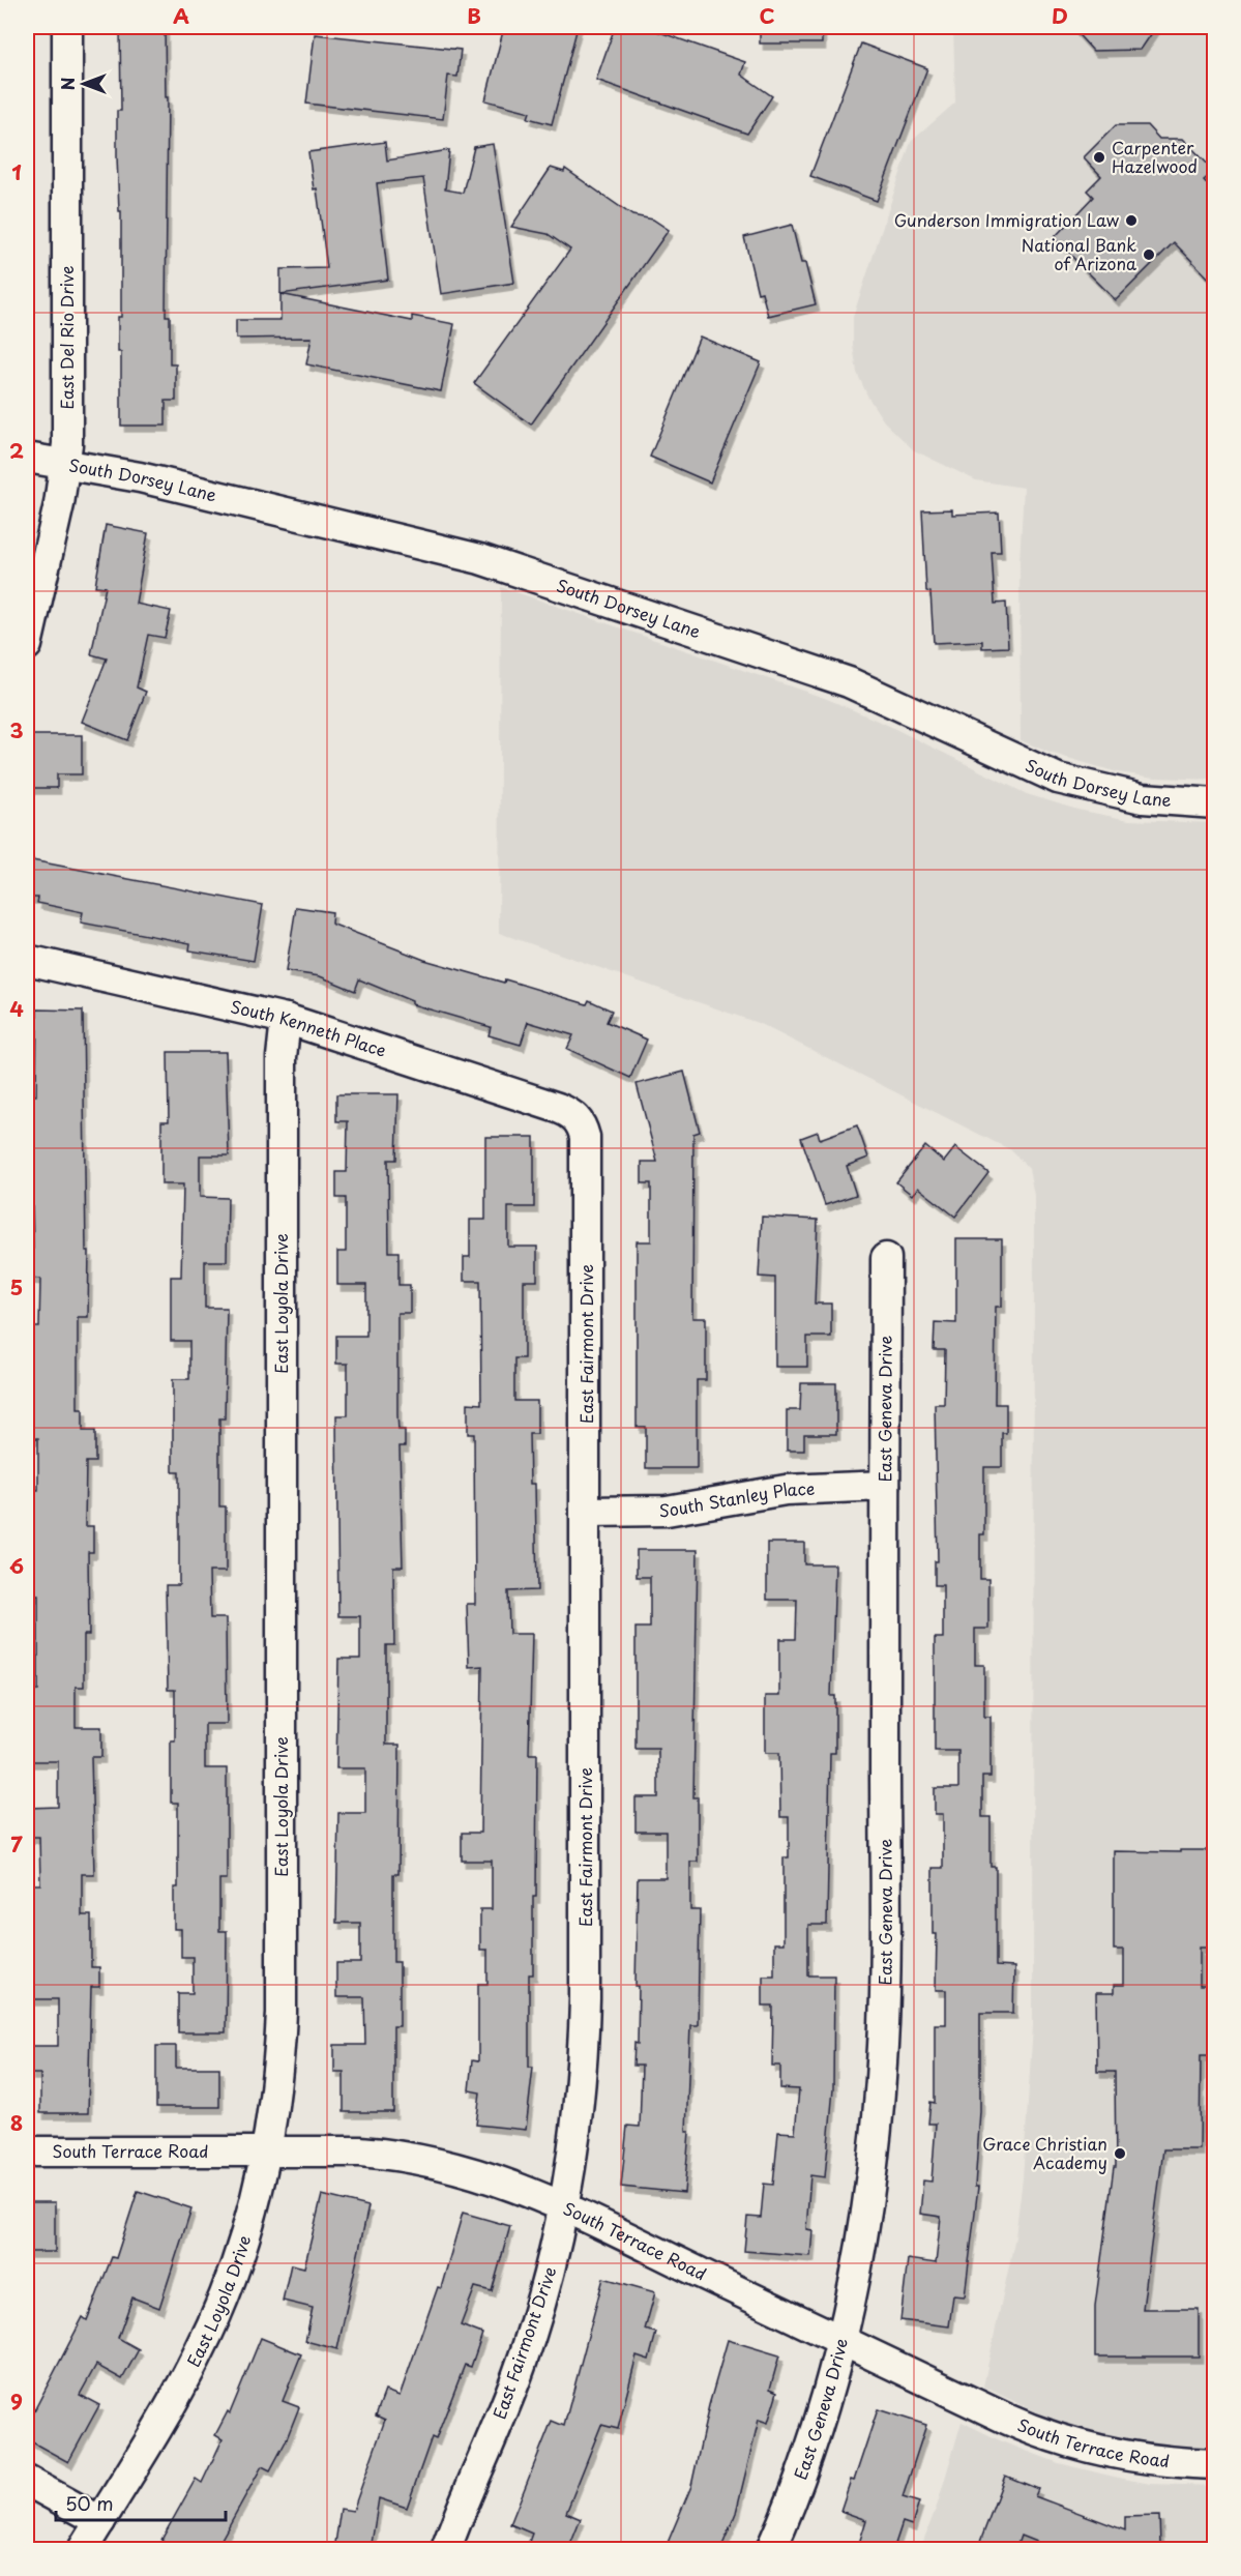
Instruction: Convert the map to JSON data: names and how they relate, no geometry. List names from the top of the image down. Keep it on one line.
{"streets":{"street":["East Del Rio Drive","South Dorsey Lane","South Kenneth Place","East Loyola Drive","East Fairmont Drive","East Geneva Drive","South Stanley Place","South Terrace Road"]},"crossings":[["East Del Rio Drive","South Dorsey Lane"],["South Kenneth Place","East Loyola Drive"],["South Kenneth Place","East Fairmont Drive"],["East Loyola Drive","South Terrace Road"],["East Fairmont Drive","South Stanley Place"],["East Fairmont Drive","South Terrace Road"],["East Geneva Drive","South Stanley Place"],["East Geneva Drive","South Terrace Road"]],"places":["Carpenter Hazelwood","Gunderson Immigration Law","National Bank of Arizona","Grace Christian Academy"],"scale_bar":"50 m","north":"left","grid":{"columns":["A","B","C","D"],"rows":["1","2","3","4","5","6","7","8","9"]}}
